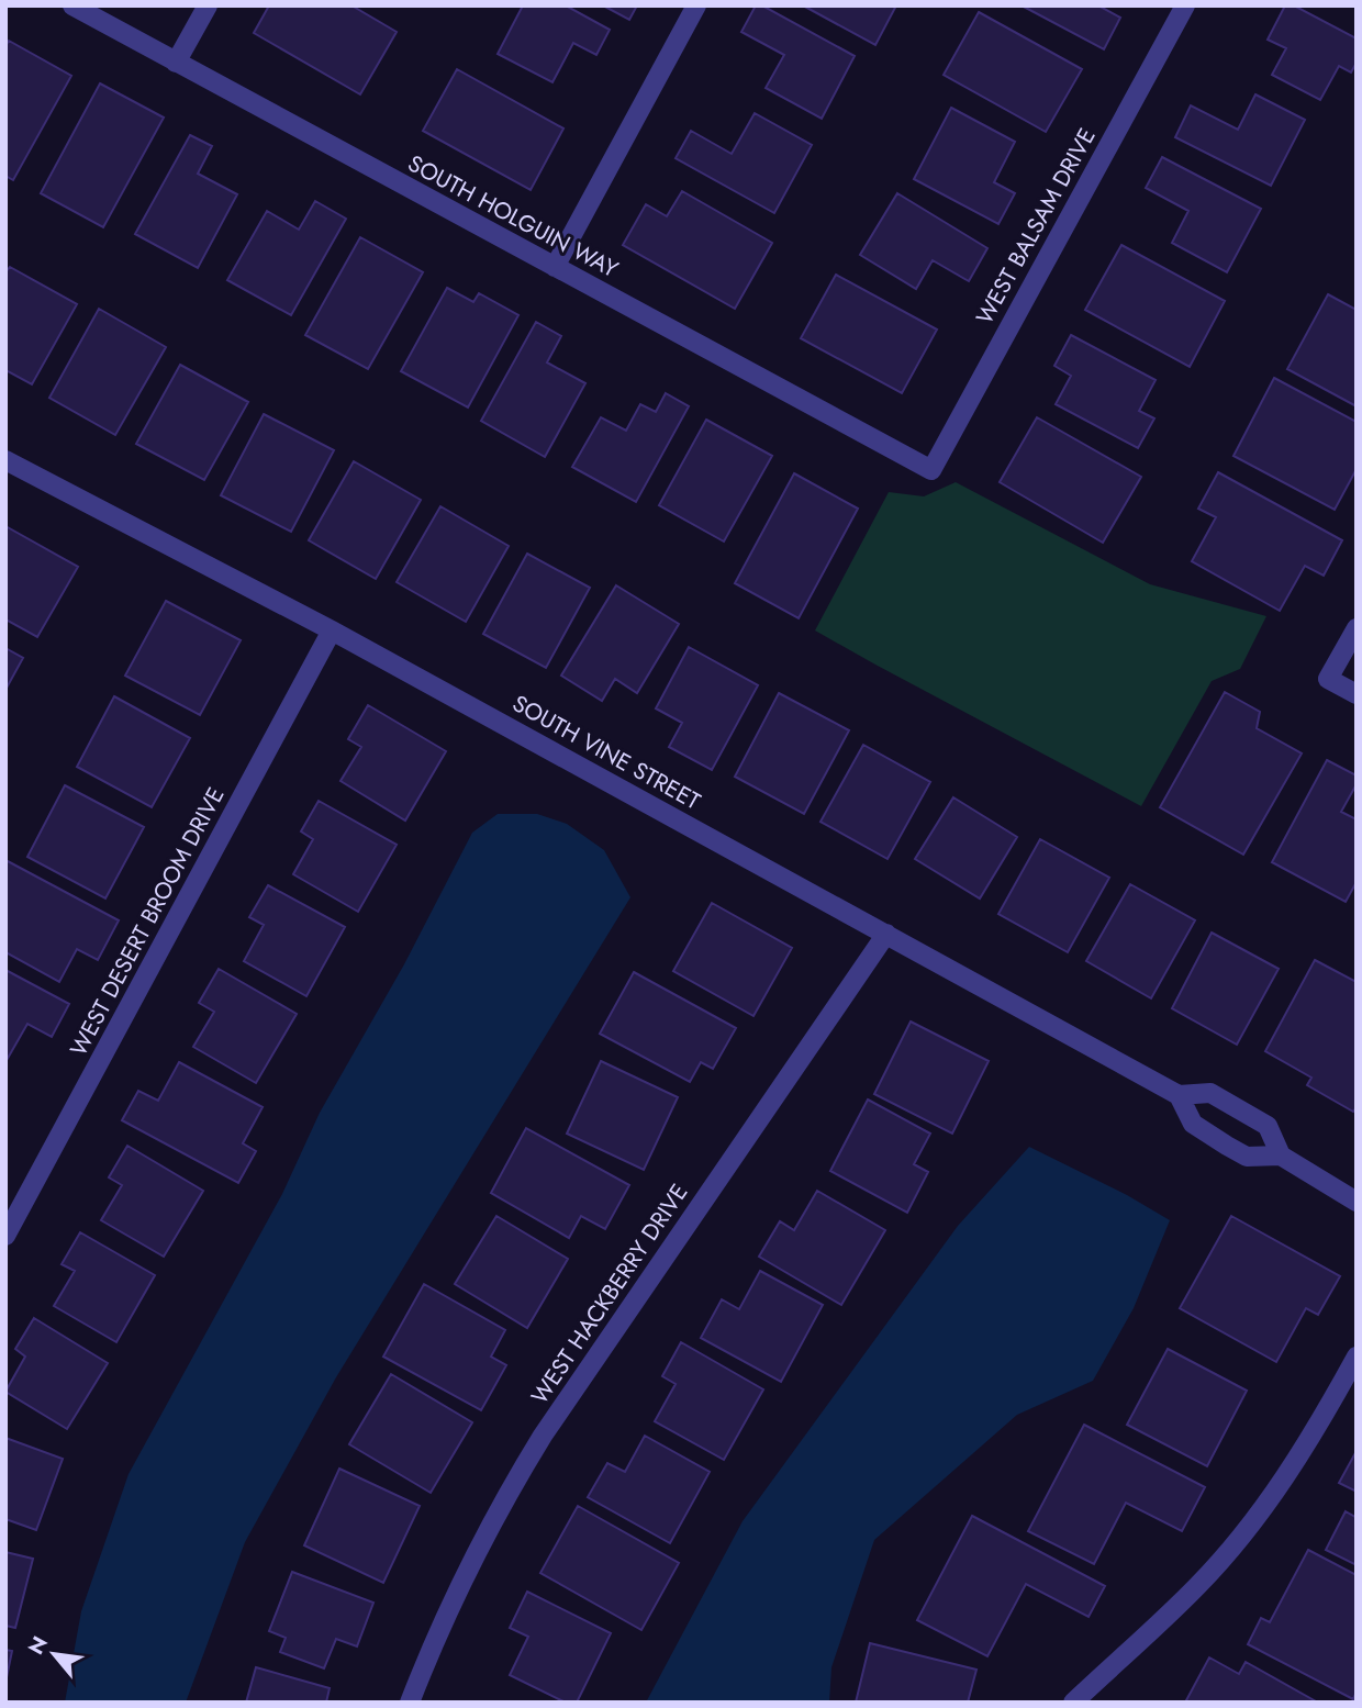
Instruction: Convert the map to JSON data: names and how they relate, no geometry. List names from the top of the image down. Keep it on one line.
{"streets":{"street":["SOUTH HOLGUIN WAY","WEST BALSAM DRIVE","SOUTH VINE STREET","WEST DESERT BROOM DRIVE","WEST HACKBERRY DRIVE"]},"crossings":[["SOUTH HOLGUIN WAY","WEST BALSAM DRIVE"],["SOUTH VINE STREET","WEST DESERT BROOM DRIVE"],["SOUTH VINE STREET","WEST HACKBERRY DRIVE"]],"north":"top left"}
